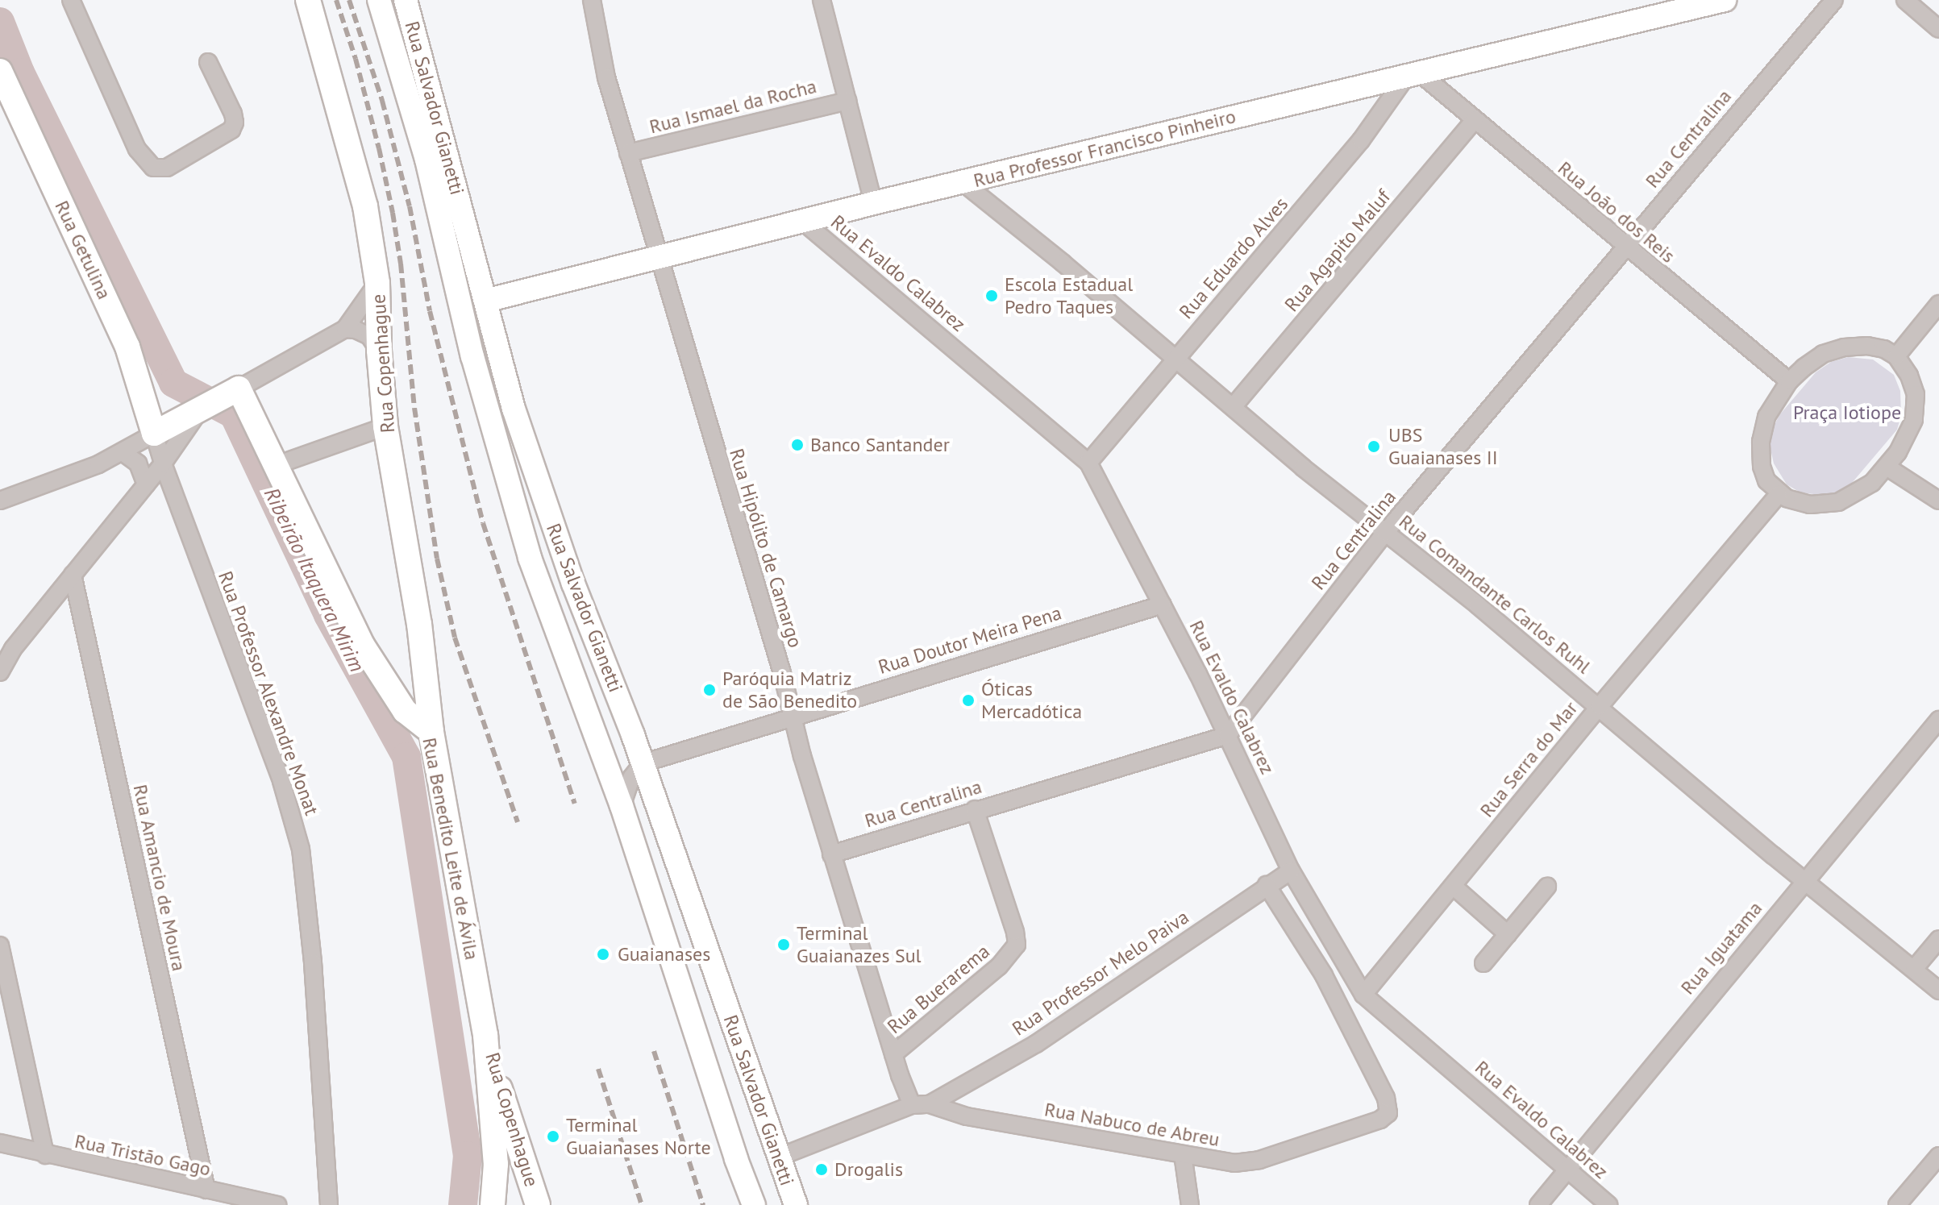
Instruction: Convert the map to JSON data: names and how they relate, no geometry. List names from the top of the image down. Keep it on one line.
{"streets":{"main road":["Rua Salvador Gianetti","Rua Professor Francisco Pinheiro","Rua Getulina","Rua Copenhague","Rua Benedito Leite de Ávila"],"street":["Rua Ismael da Rocha","Rua Centralina","Rua João dos Reis","Rua Agapito Maluf","Rua Eduardo Alves","Rua Evaldo Calabrez","Rua Hipólito de Camargo","Rua Comandante Carlos Ruhl","Rua Doutor Meira Pena","Rua Professor Alexandre Monat","Rua Serra do Mar","Rua Amancio de Moura","Rua Iguatama","Rua Professor Melo Paiva","Rua Buerarema","Rua Nabuco de Abreu","Rua Tristão Gago"]},"crossings":[["Rua Ismael da Rocha","Rua Hipólito de Camargo"],["Rua Salvador Gianetti","Rua Professor Francisco Pinheiro"],["Rua Salvador Gianetti","Rua Doutor Meira Pena"],["Rua Centralina","Rua João dos Reis"],["Rua Centralina","Rua Evaldo Calabrez"],["Rua Centralina","Rua Hipólito de Camargo"],["Rua Centralina","Rua Comandante Carlos Ruhl"],["Rua Centralina","Rua Buerarema"],["Rua Professor Francisco Pinheiro","Rua João dos Reis"],["Rua Professor Francisco Pinheiro","Rua Eduardo Alves"],["Rua Professor Francisco Pinheiro","Rua Evaldo Calabrez"],["Rua Professor Francisco Pinheiro","Rua Hipólito de Camargo"],["Rua Professor Francisco Pinheiro","Rua Comandante Carlos Ruhl"],["Rua João dos Reis","Rua Agapito Maluf"],["Rua João dos Reis","Rua Eduardo Alves"],["Rua João dos Reis","Rua Serra do Mar"],["Rua Getulina","Rua Professor Alexandre Monat"],["Rua Agapito Maluf","Rua Comandante Carlos Ruhl"],["Rua Eduardo Alves","Rua Evaldo Calabrez"],["Rua Eduardo Alves","Rua Comandante Carlos Ruhl"],["Rua Evaldo Calabrez","Rua Doutor Meira Pena"],["Rua Evaldo Calabrez","Rua Serra do Mar"],["Rua Evaldo Calabrez","Rua Iguatama"],["Rua Evaldo Calabrez","Rua Professor Melo Paiva"],["Rua Copenhague","Rua Benedito Leite de Ávila"],["Rua Hipólito de Camargo","Rua Doutor Meira Pena"],["Rua Hipólito de Camargo","Rua Buerarema"],["Rua Hipólito de Camargo","Rua Nabuco de Abreu"],["Rua Comandante Carlos Ruhl","Rua Serra do Mar"],["Rua Comandante Carlos Ruhl","Rua Iguatama"],["Rua Amancio de Moura","Rua Tristão Gago"],["Rua Professor Melo Paiva","Rua Nabuco de Abreu"]],"water":["Ribeirão Itaquera Mirim"],"parks":["Praça Iotiope"],"places":["Escola Estadual Pedro Taques","Banco Santander","UBS Guaianases II","Paróquia Matriz de São Benedito","Óticas Mercadótica","Terminal Guaianazes Sul","Guaianases","Terminal Guaianases Norte","Drogalis"]}
